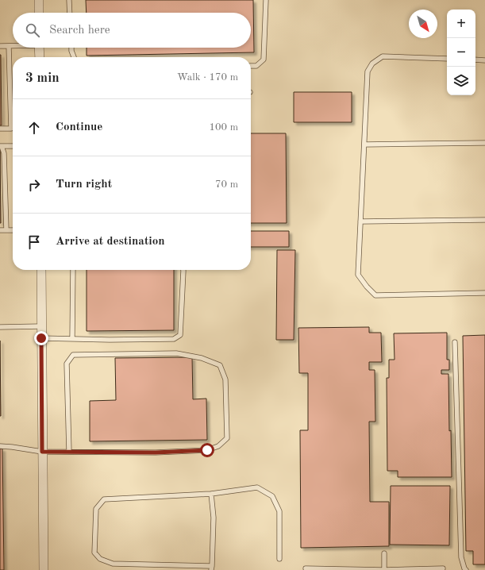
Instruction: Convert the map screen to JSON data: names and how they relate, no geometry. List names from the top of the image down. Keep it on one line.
{"north":"bottom right","page":{"map_buttons":["+","−"],"search":"Search here","heading":["3 min","Walk · 170 m"],"list":[["Continue","100 m"],["Turn right","70 m"],"Arrive at destination"]}}
